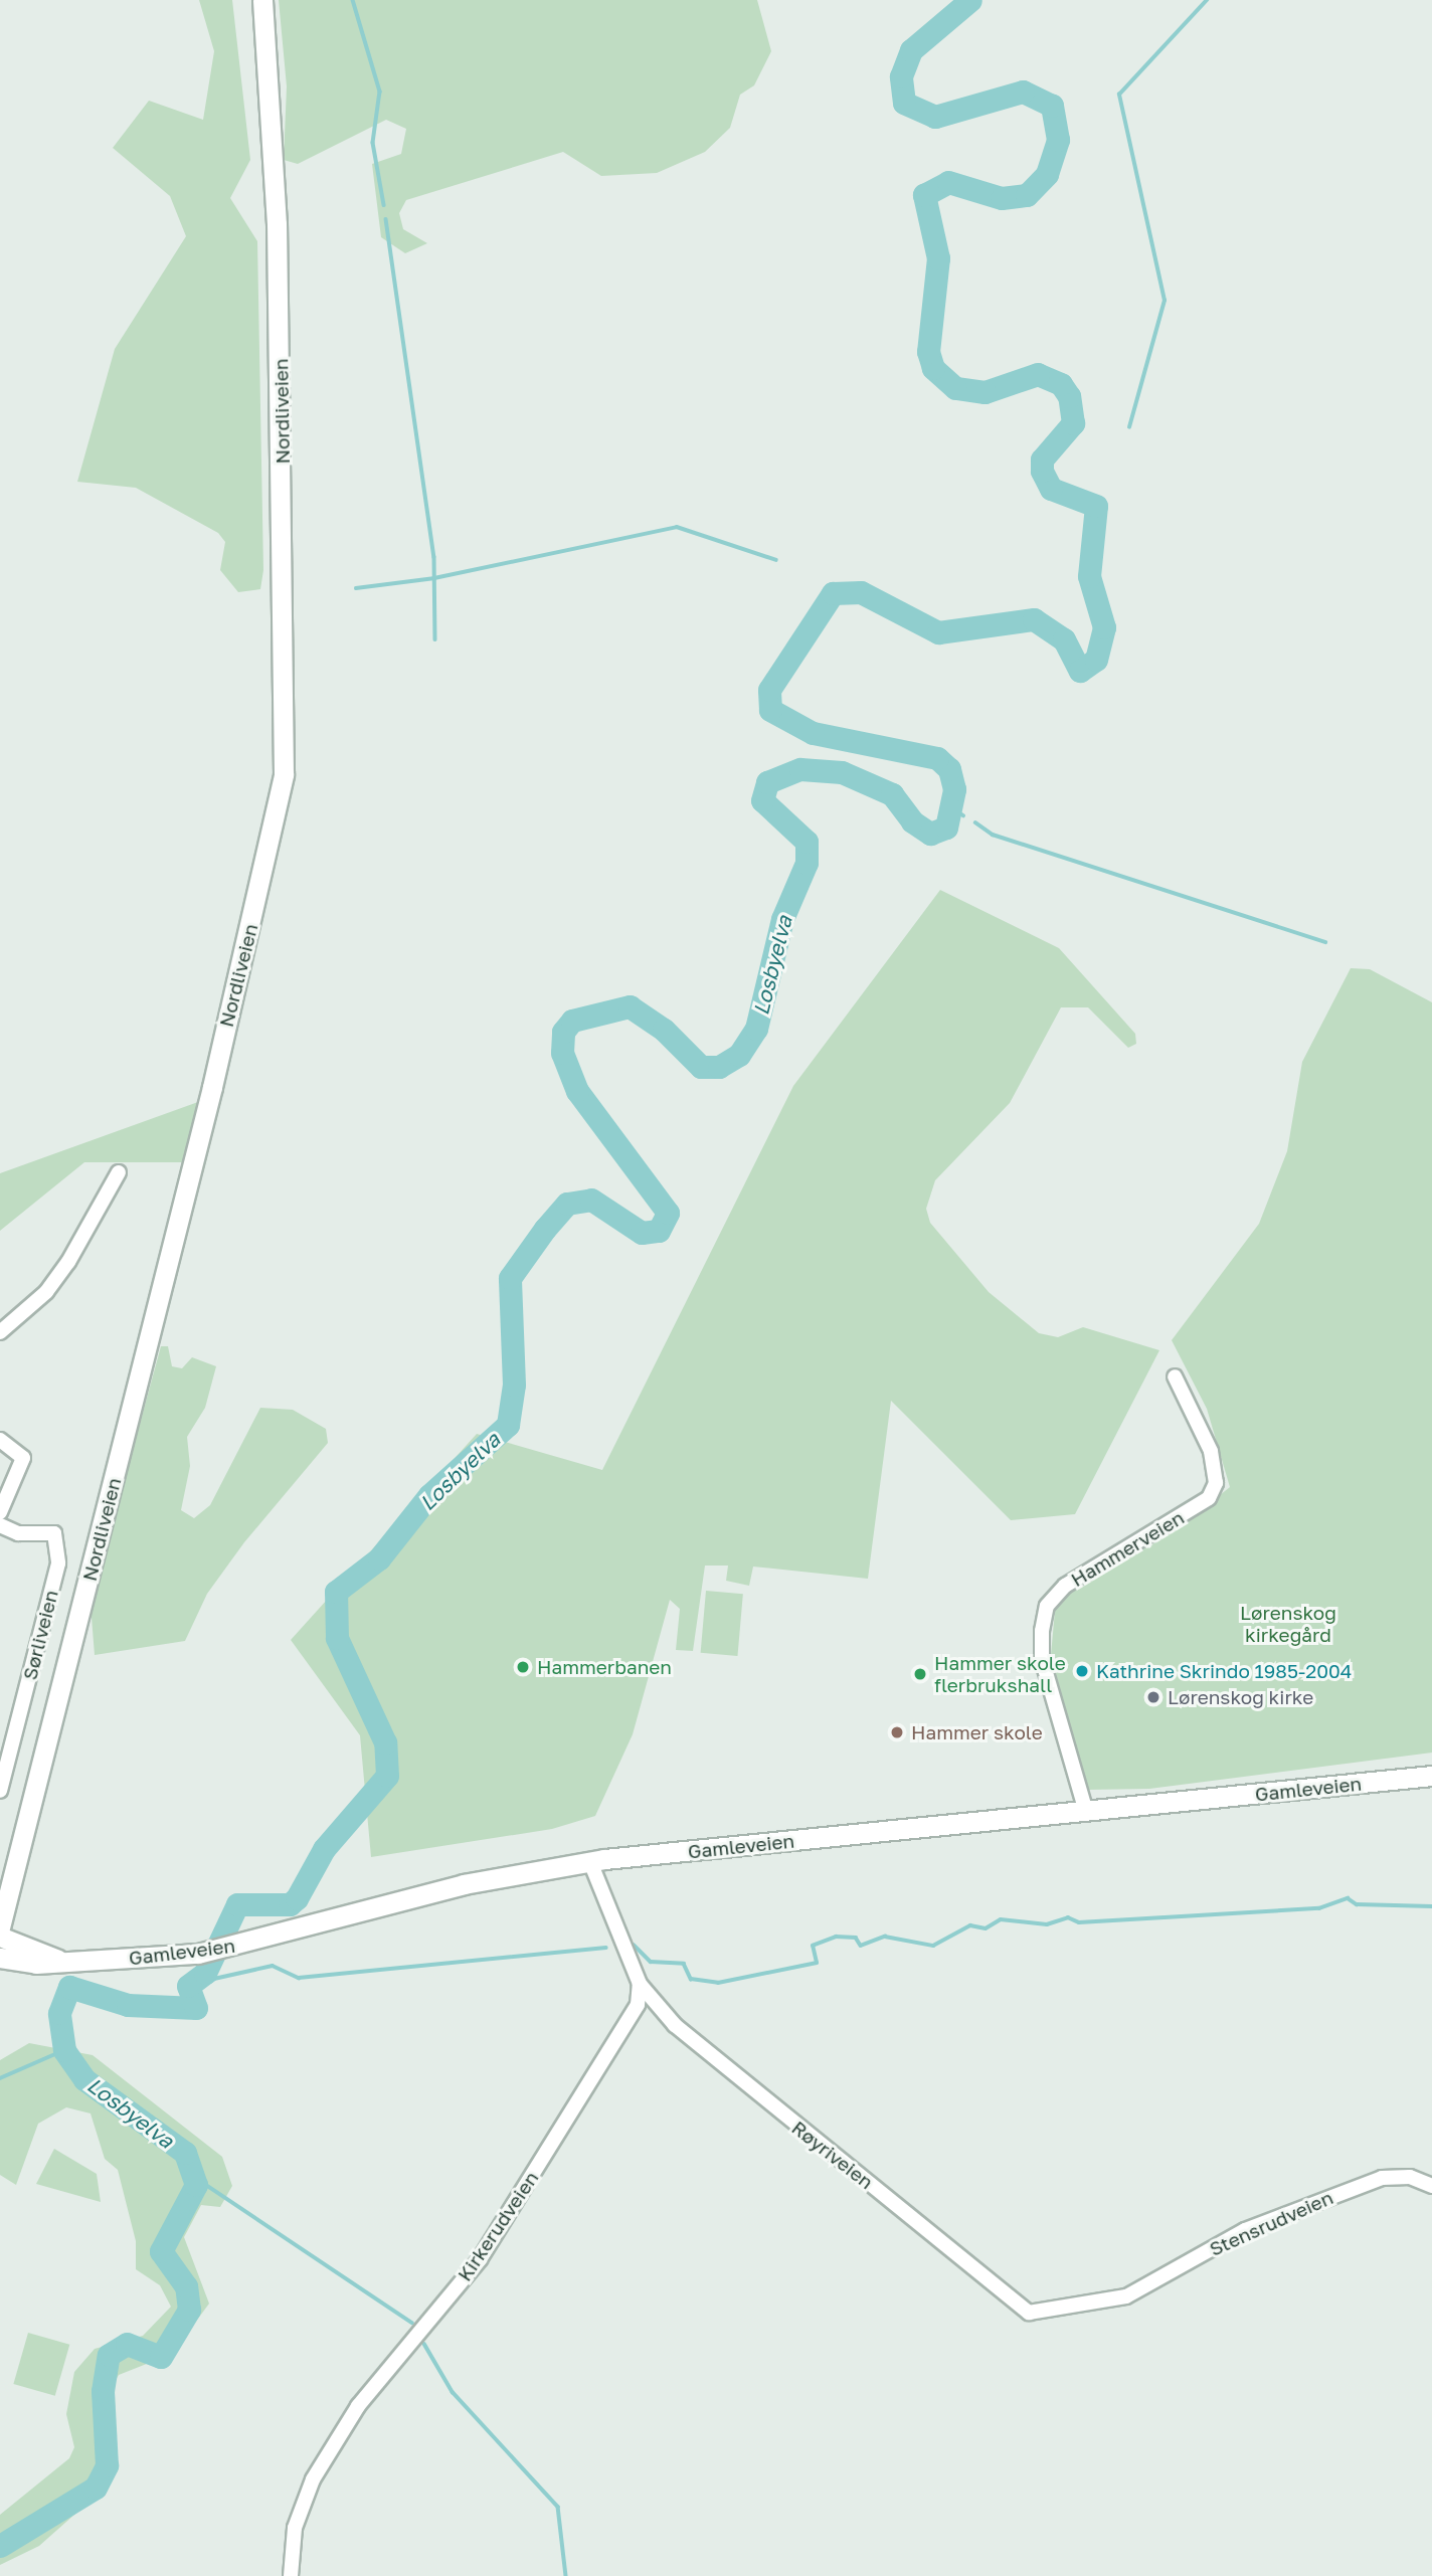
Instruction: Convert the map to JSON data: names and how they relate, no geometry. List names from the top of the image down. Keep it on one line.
{"streets":{"main road":["Nordliveien","Gamleveien"],"street":["Hammerveien","Sørliveien","Røyriveien","Stensrudveien","Kirkerudveien"]},"crossings":[["Hammerveien","Gamleveien"],["Røyriveien","Stensrudveien"],["Røyriveien","Kirkerudveien"]],"water":["Losbyelva"],"parks":["Lørenskog kirkegård"],"places":["Hammerbanen","Kathrine Skrindo 1985-2004","Hammer skole flerbrukshall","Lørenskog kirke","Hammer skole"]}
